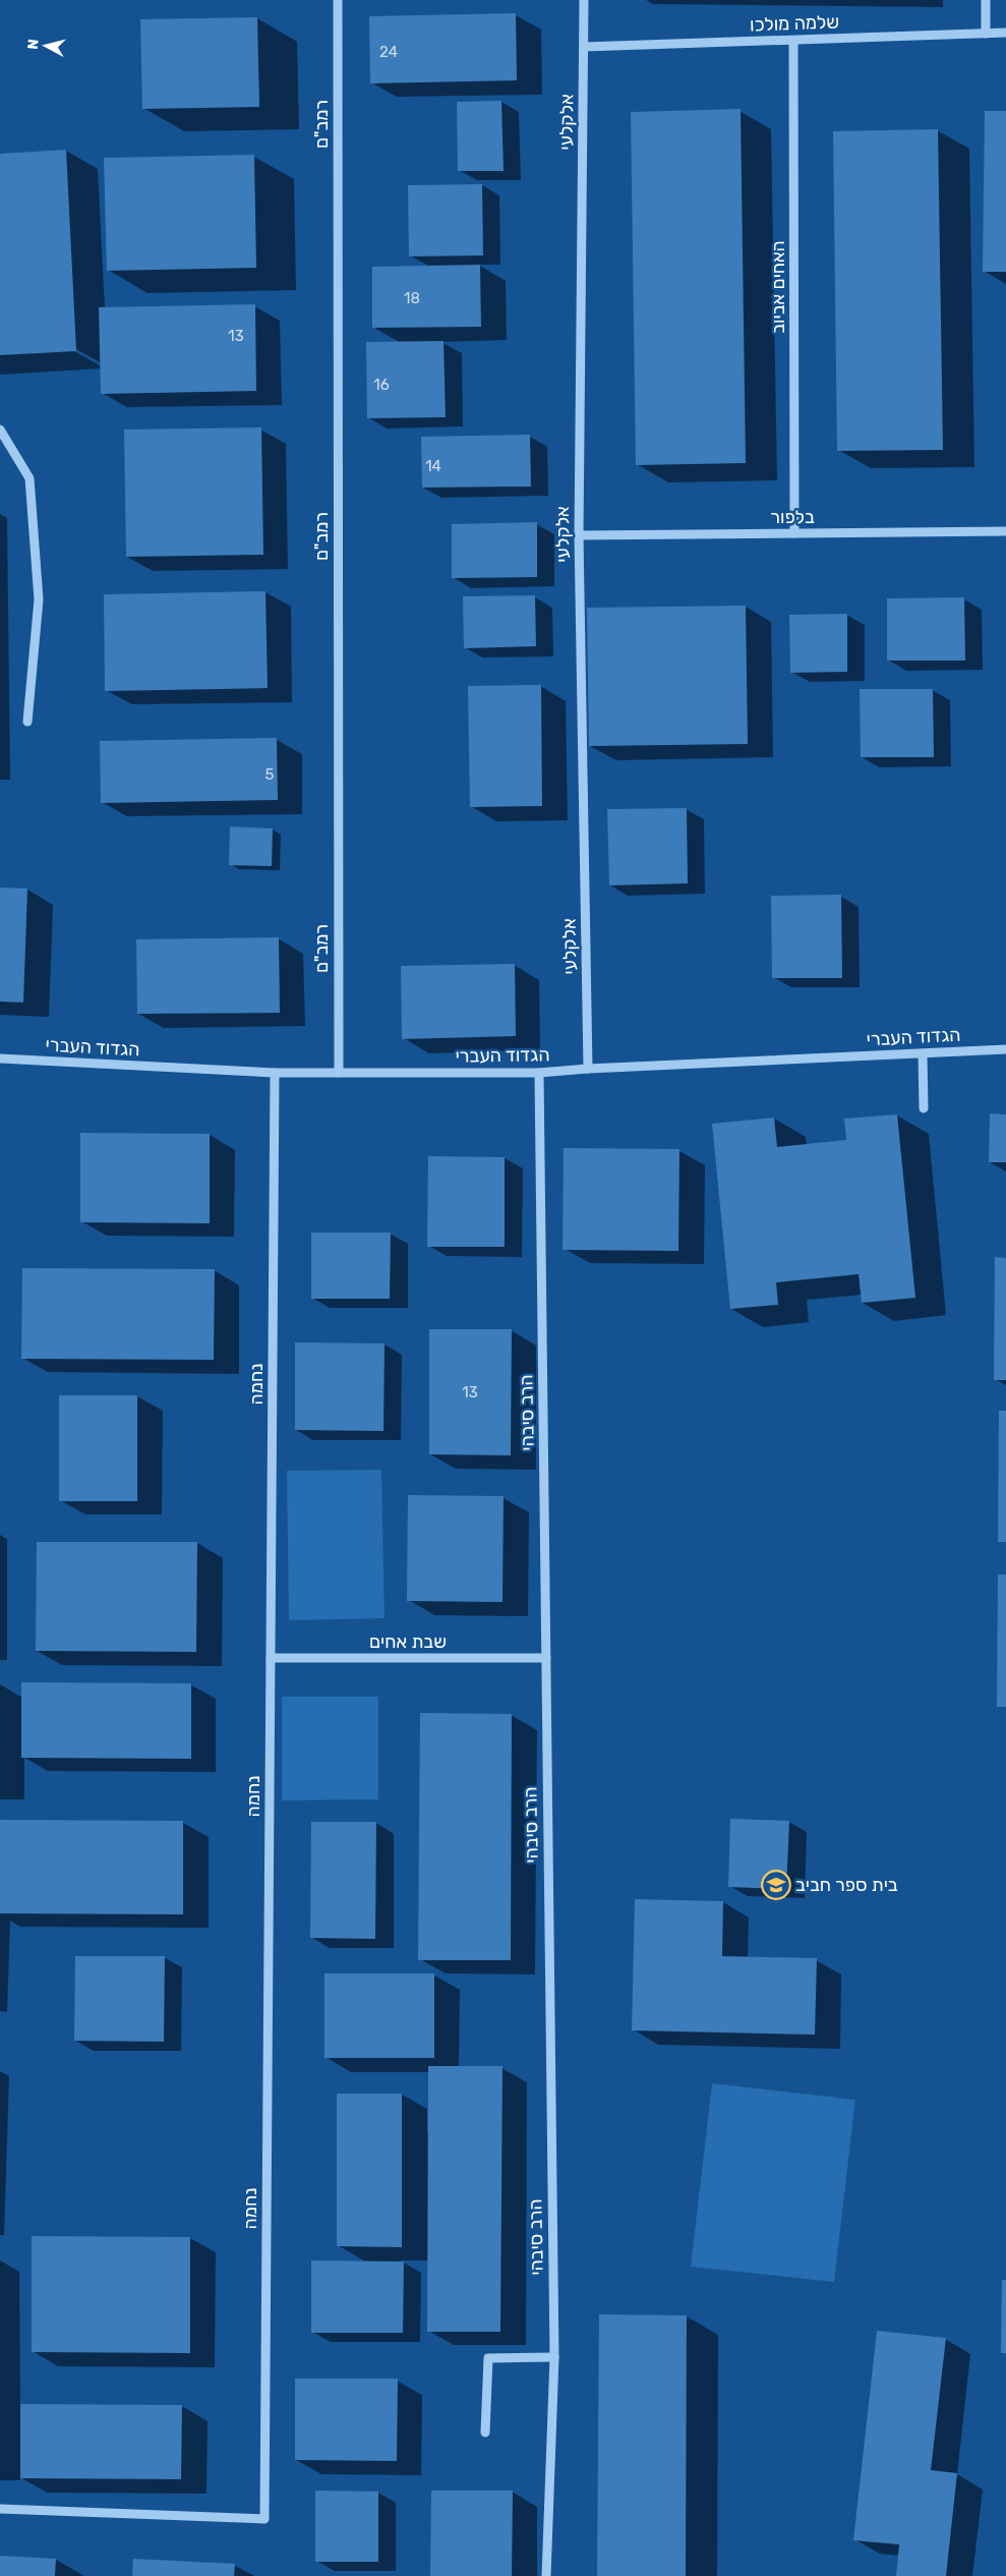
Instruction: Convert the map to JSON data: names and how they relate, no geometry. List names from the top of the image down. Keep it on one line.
{"streets":{"street":["שלמה מולכו","אלקלעי","רמב\"ם","האחים אביוב","בלפור","הגדוד העברי","נחמה","הרב סיבהי","שבת אחים"]},"crossings":[["שלמה מולכו","אלקלעי"],["שלמה מולכו","האחים אביוב"],["אלקלעי","בלפור"],["אלקלעי","הגדוד העברי"],["רמב\"ם","הגדוד העברי"],["האחים אביוב","בלפור"],["הגדוד העברי","נחמה"],["הגדוד העברי","הרב סיבהי"],["נחמה","שבת אחים"],["הרב סיבהי","שבת אחים"]],"places":{"school or university":["בית ספר חביב"]},"house_numbers":["24","18","13","16","14","5","13"],"north":"left"}
